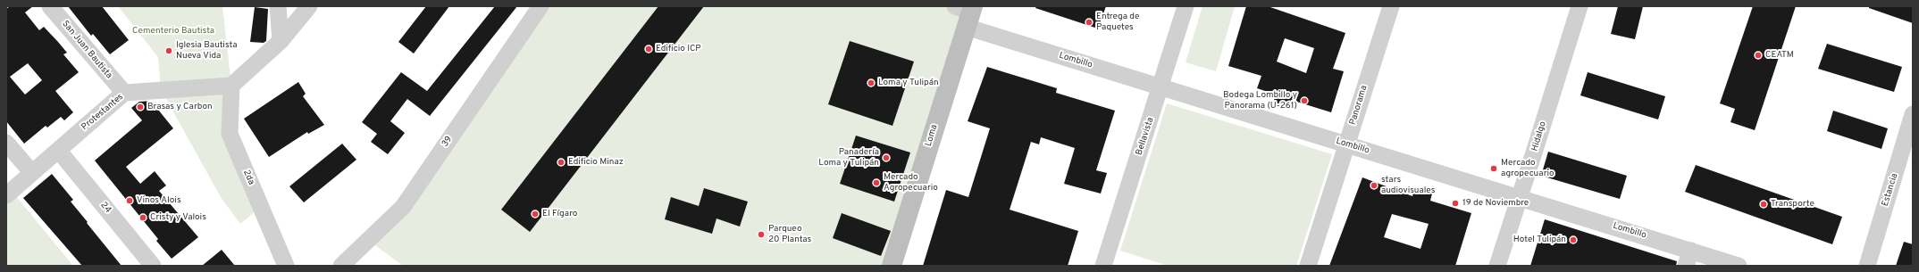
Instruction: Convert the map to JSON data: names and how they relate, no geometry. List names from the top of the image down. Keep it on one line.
{"streets":{"street":["San Juan Bautista","Lombillo","Panorama","Protestantes","Loma","Bellavista","Hidalgo","39","2da","Estancia","24"]},"crossings":[["San Juan Bautista","Protestantes"],["Lombillo","Panorama"],["Lombillo","Loma"],["Lombillo","Bellavista"],["Lombillo","Hidalgo"],["Protestantes","2da"],["Protestantes","24"]],"parks":["Cementerio Bautista"],"places":["Entrega de Paquetes","Edificio ICP","Iglesia Bautista Nueva Vida","CEATM","Loma y Tulipán","Bodega Lombillo y Panorama (U-261)","Brasas y Carbon","Panadería Loma y Tulipán","Edificio Minaz","Mercado agropecuario","Mercado Agropecuario","stars audiovisuales","Vinos Alois","19 de Noviembre","Transporte","El Fígaro","Cristy y Valois","Parqueo 20 Plantas","Hotel Tulipán"]}
